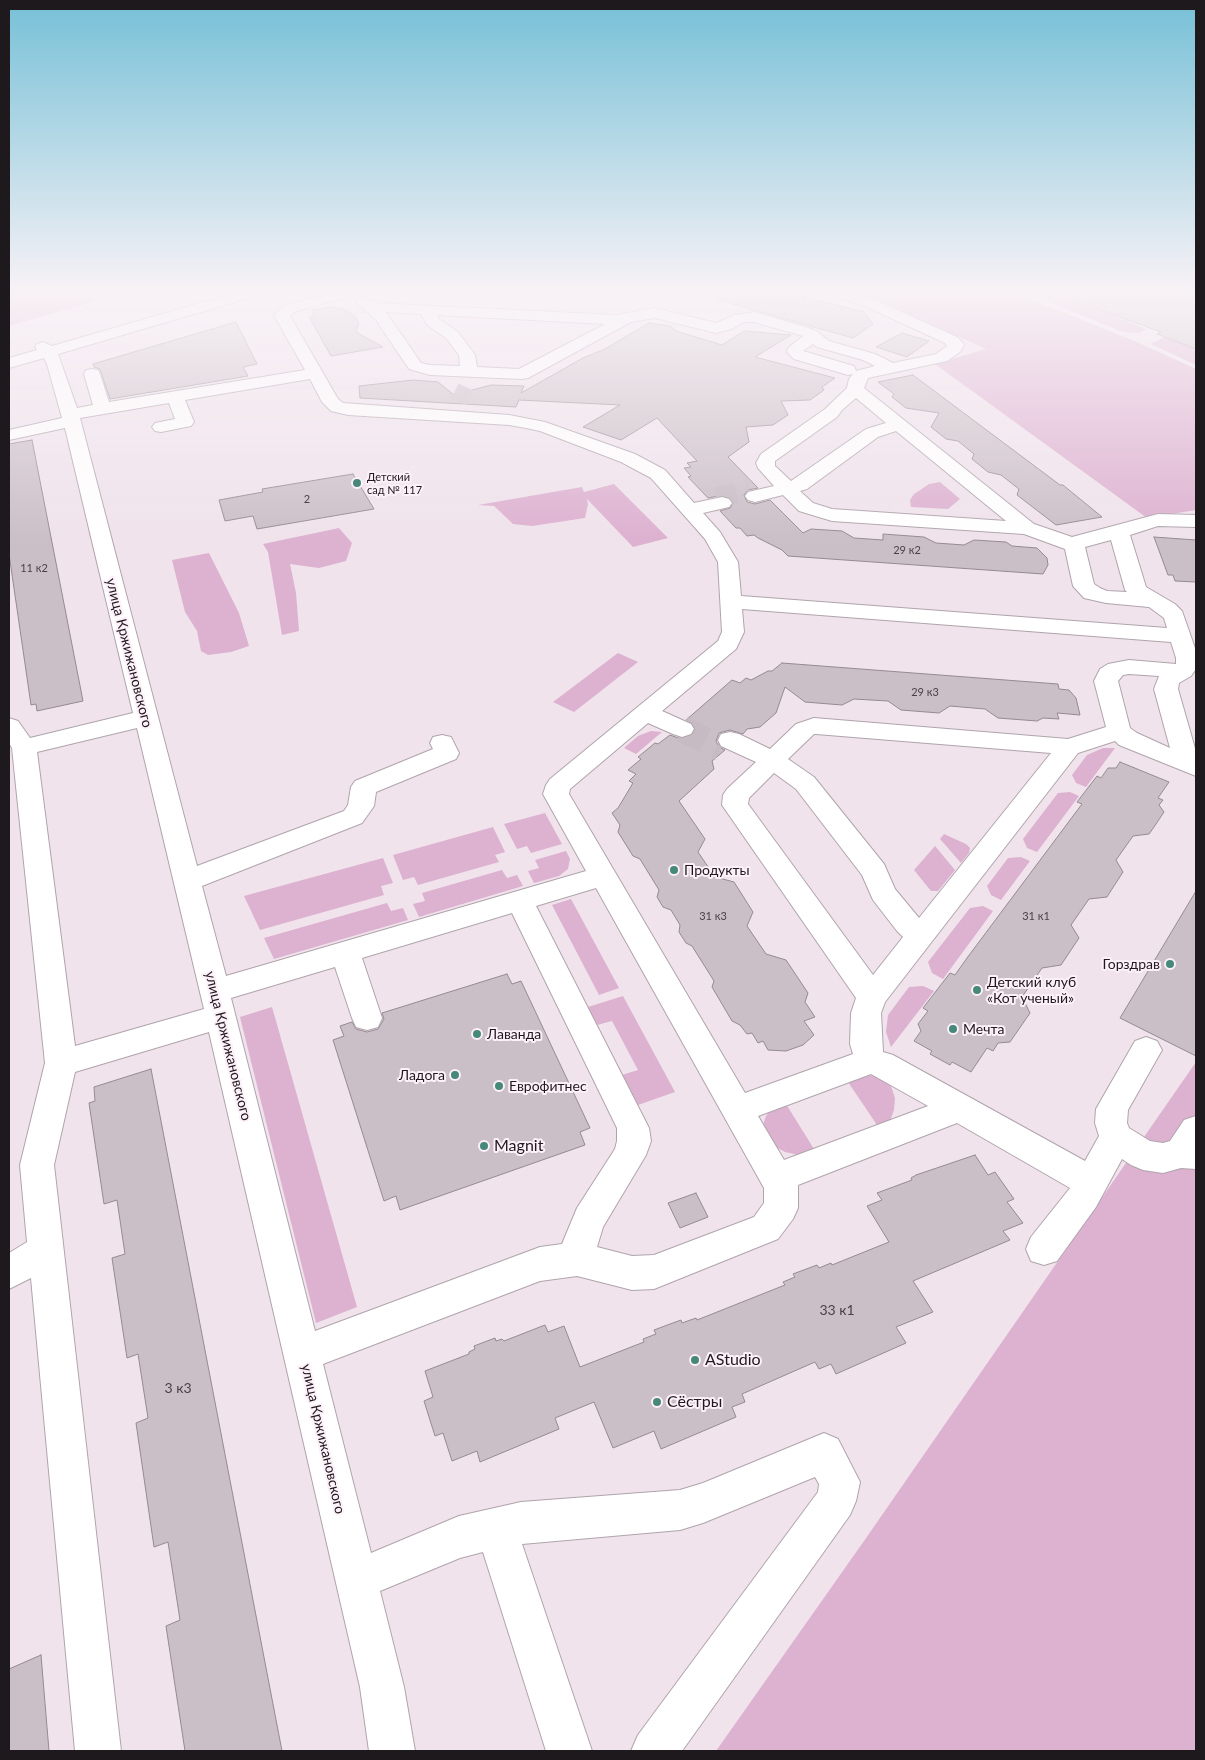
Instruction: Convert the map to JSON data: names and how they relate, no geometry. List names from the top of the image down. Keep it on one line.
{"streets":{"street":["улица Кржижановского"]},"places":["Детский сад № 117","Продукты","Горздрав","Детский клуб «Кот ученый»","Мечта","Лаванда","Ладога","Еврофитнес","Magnit","AStudio","Сёстры"],"house_numbers":["2","29 к2","11 к2","29 к3","31 к3","31 к1","33 к1","3 к3"]}
